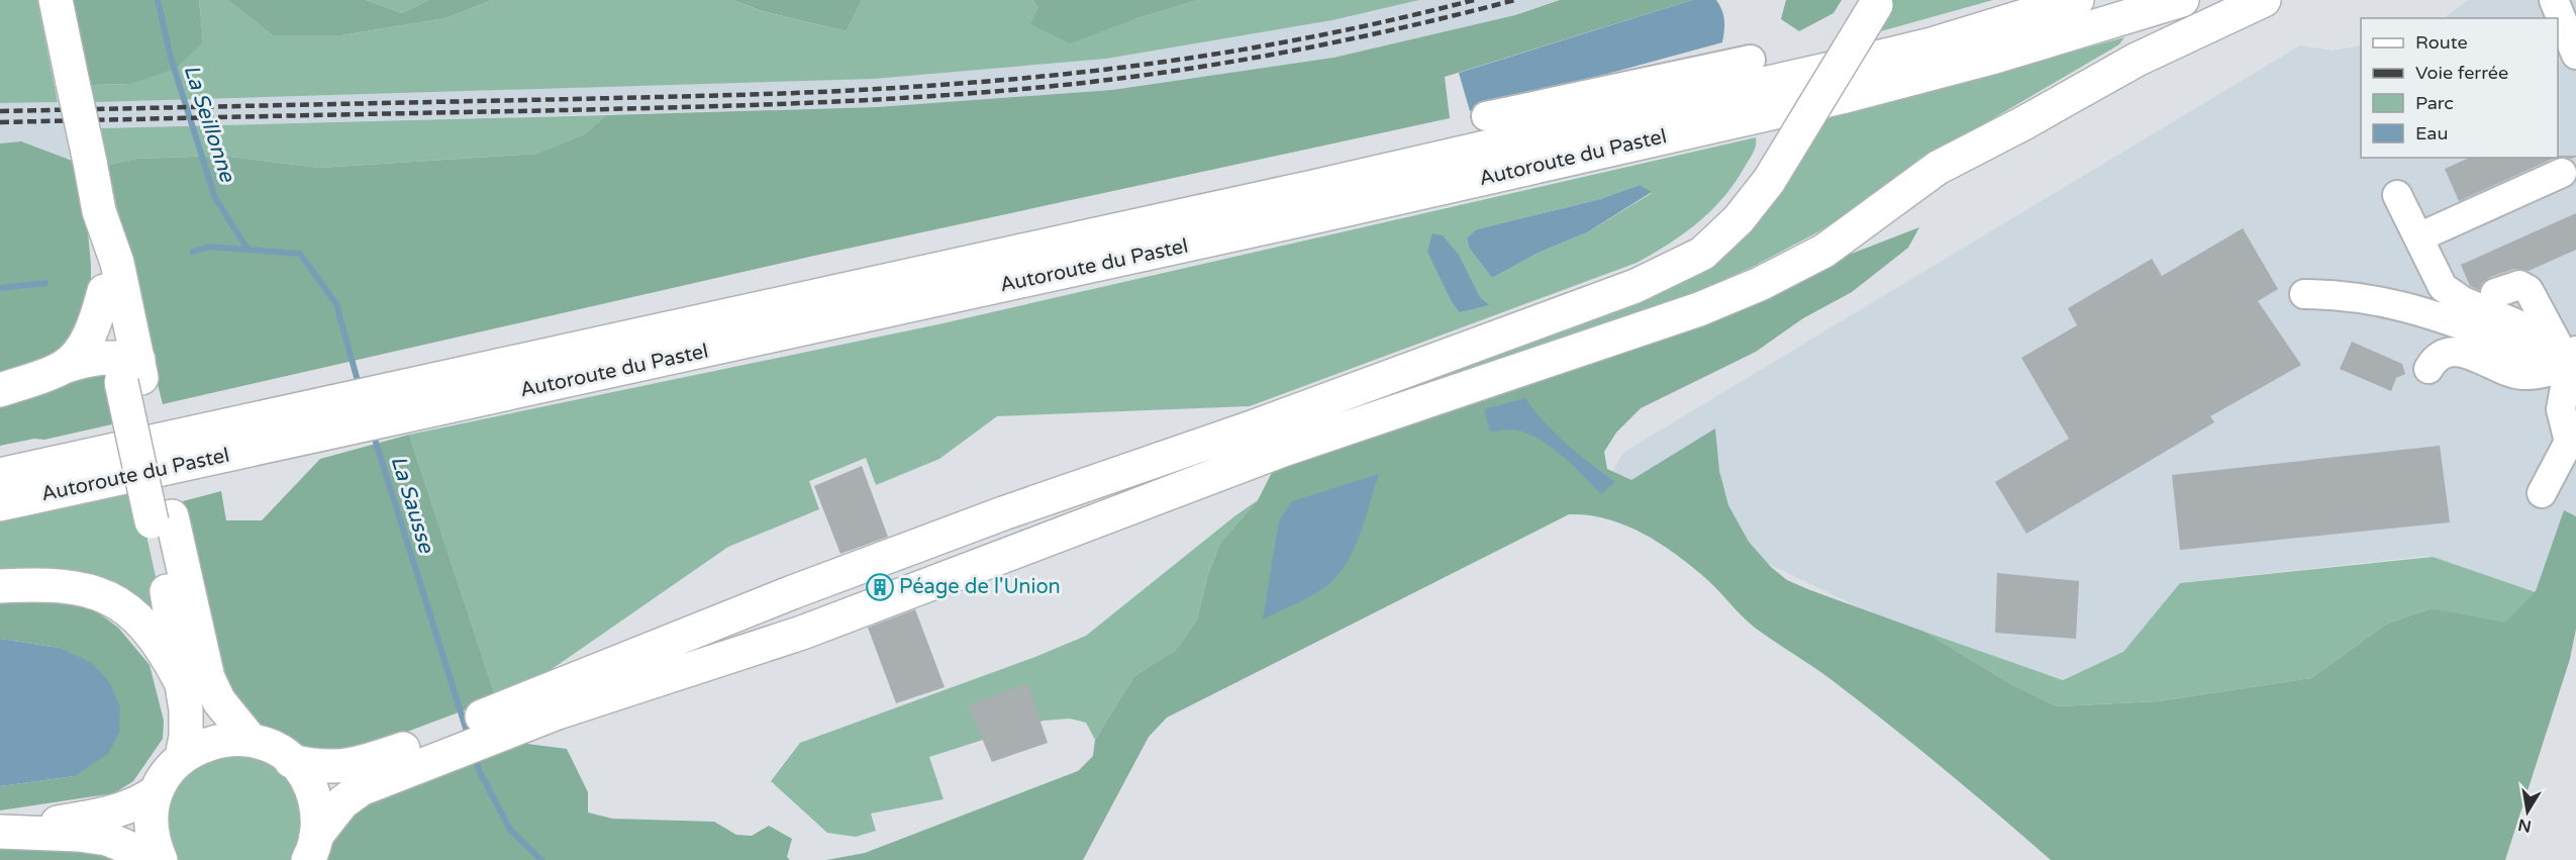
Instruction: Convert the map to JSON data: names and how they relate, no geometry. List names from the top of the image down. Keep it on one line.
{"streets":{"main road":["Autoroute du Pastel"]},"water":["La Seillonne","La Sausse"],"places":{"building":["Péage de l'Union"]},"legend":["Route","Voie ferrée","Parc","Eau"],"north":"bottom"}
